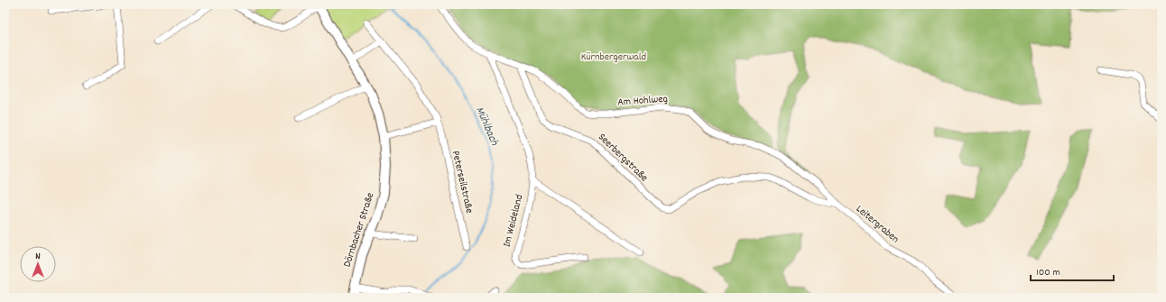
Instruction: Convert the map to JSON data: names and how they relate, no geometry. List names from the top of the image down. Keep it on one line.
{"streets":{"street":["Am Hohlweg","Seerbergstraße","Peterseilstraße","Im Weideland","Leitergraben","Dörnbacher Straße"]},"crossings":[["Am Hohlweg","Seerbergstraße"],["Am Hohlweg","Leitergraben"],["Seerbergstraße","Leitergraben"]],"water":["Mühlbach"],"parks":["Kürnbergerwald"],"scale_bar":"100 m","north":"top"}
